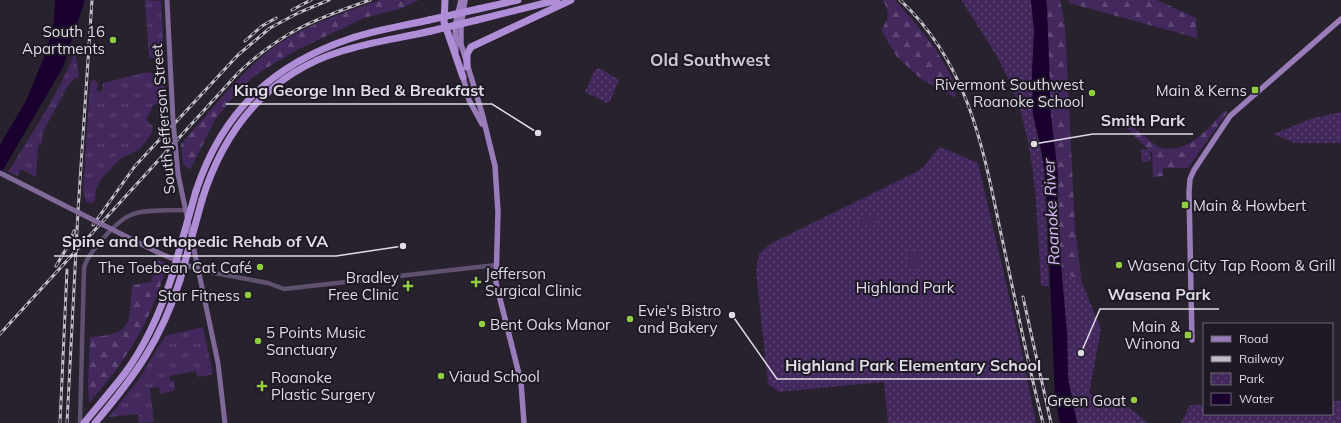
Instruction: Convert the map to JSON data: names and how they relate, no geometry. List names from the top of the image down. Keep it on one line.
{"streets":{"main road":["South Jefferson Street"]},"districts":["Old Southwest"],"water":["Roanoke River"],"parks":["Highland Park"],"places":{"other":["South 16 Apartments","Rivermont Southwest Roanoke School","King George Inn Bed & Breakfast","Smith Park","Spine and Orthopedic Rehab of VA","Wasena City Tap Room & Grill","The Toebean Cat Café","Star Fitness","Highland Park Elementary School","Evie's Bistro and Bakery","Bent Oaks Manor","5 Points Music Sanctuary","Wasena Park","Viaud School","Green Goat"],"transit":["Main & Kerns","Main & Howbert","Main & Winona"],"health":["Jefferson Surgical Clinic","Bradley Free Clinic","Roanoke Plastic Surgery"]},"legend":["Road","Railway","Park","Water"]}
